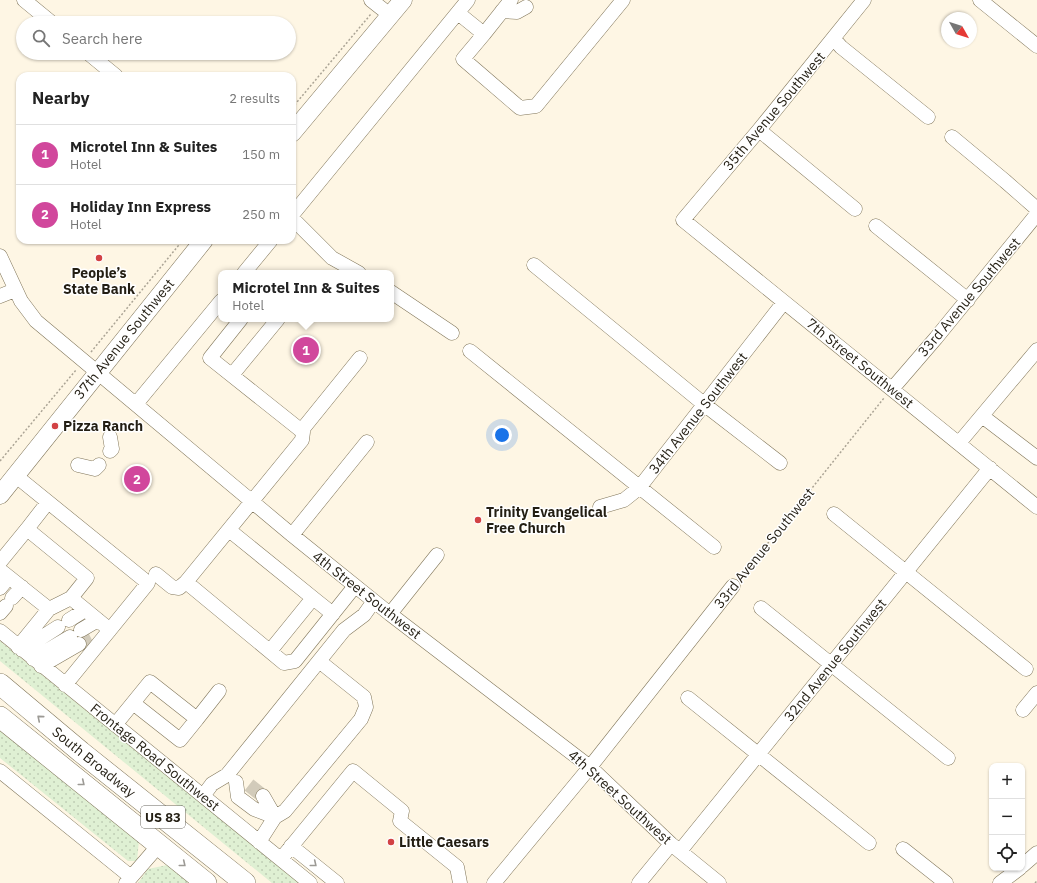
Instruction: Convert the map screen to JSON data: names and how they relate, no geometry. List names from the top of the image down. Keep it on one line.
{"streets":{"highway":["South Broadway","US 83"],"main road":["37th Avenue Southwest"],"street":["35th Avenue Southwest","33rd Avenue Southwest","7th Street Southwest","34th Avenue Southwest","4th Street Southwest","32nd Avenue Southwest","Frontage Road Southwest"]},"crossings":[["35th Avenue Southwest","7th Street Southwest"],["33rd Avenue Southwest","7th Street Southwest"],["33rd Avenue Southwest","4th Street Southwest"],["37th Avenue Southwest","4th Street Southwest"],["7th Street Southwest","34th Avenue Southwest"],["7th Street Southwest","32nd Avenue Southwest"],["4th Street Southwest","32nd Avenue Southwest"]],"places":["People’s State Bank","Pizza Ranch","Trinity Evangelical Free Church","Little Caesars"],"north":"bottom right","page":{"search":"Search here","heading":["Nearby","2 results"],"list":[{"mark":"1","name":"Microtel Inn & Suites","note":"Hotel","value":"150 m"},{"mark":"2","name":"Holiday Inn Express","note":"Hotel","value":"250 m"}],"popup":["Microtel Inn & Suites","Hotel"],"pins":["1","2"],"map_buttons":["+","−"]}}
